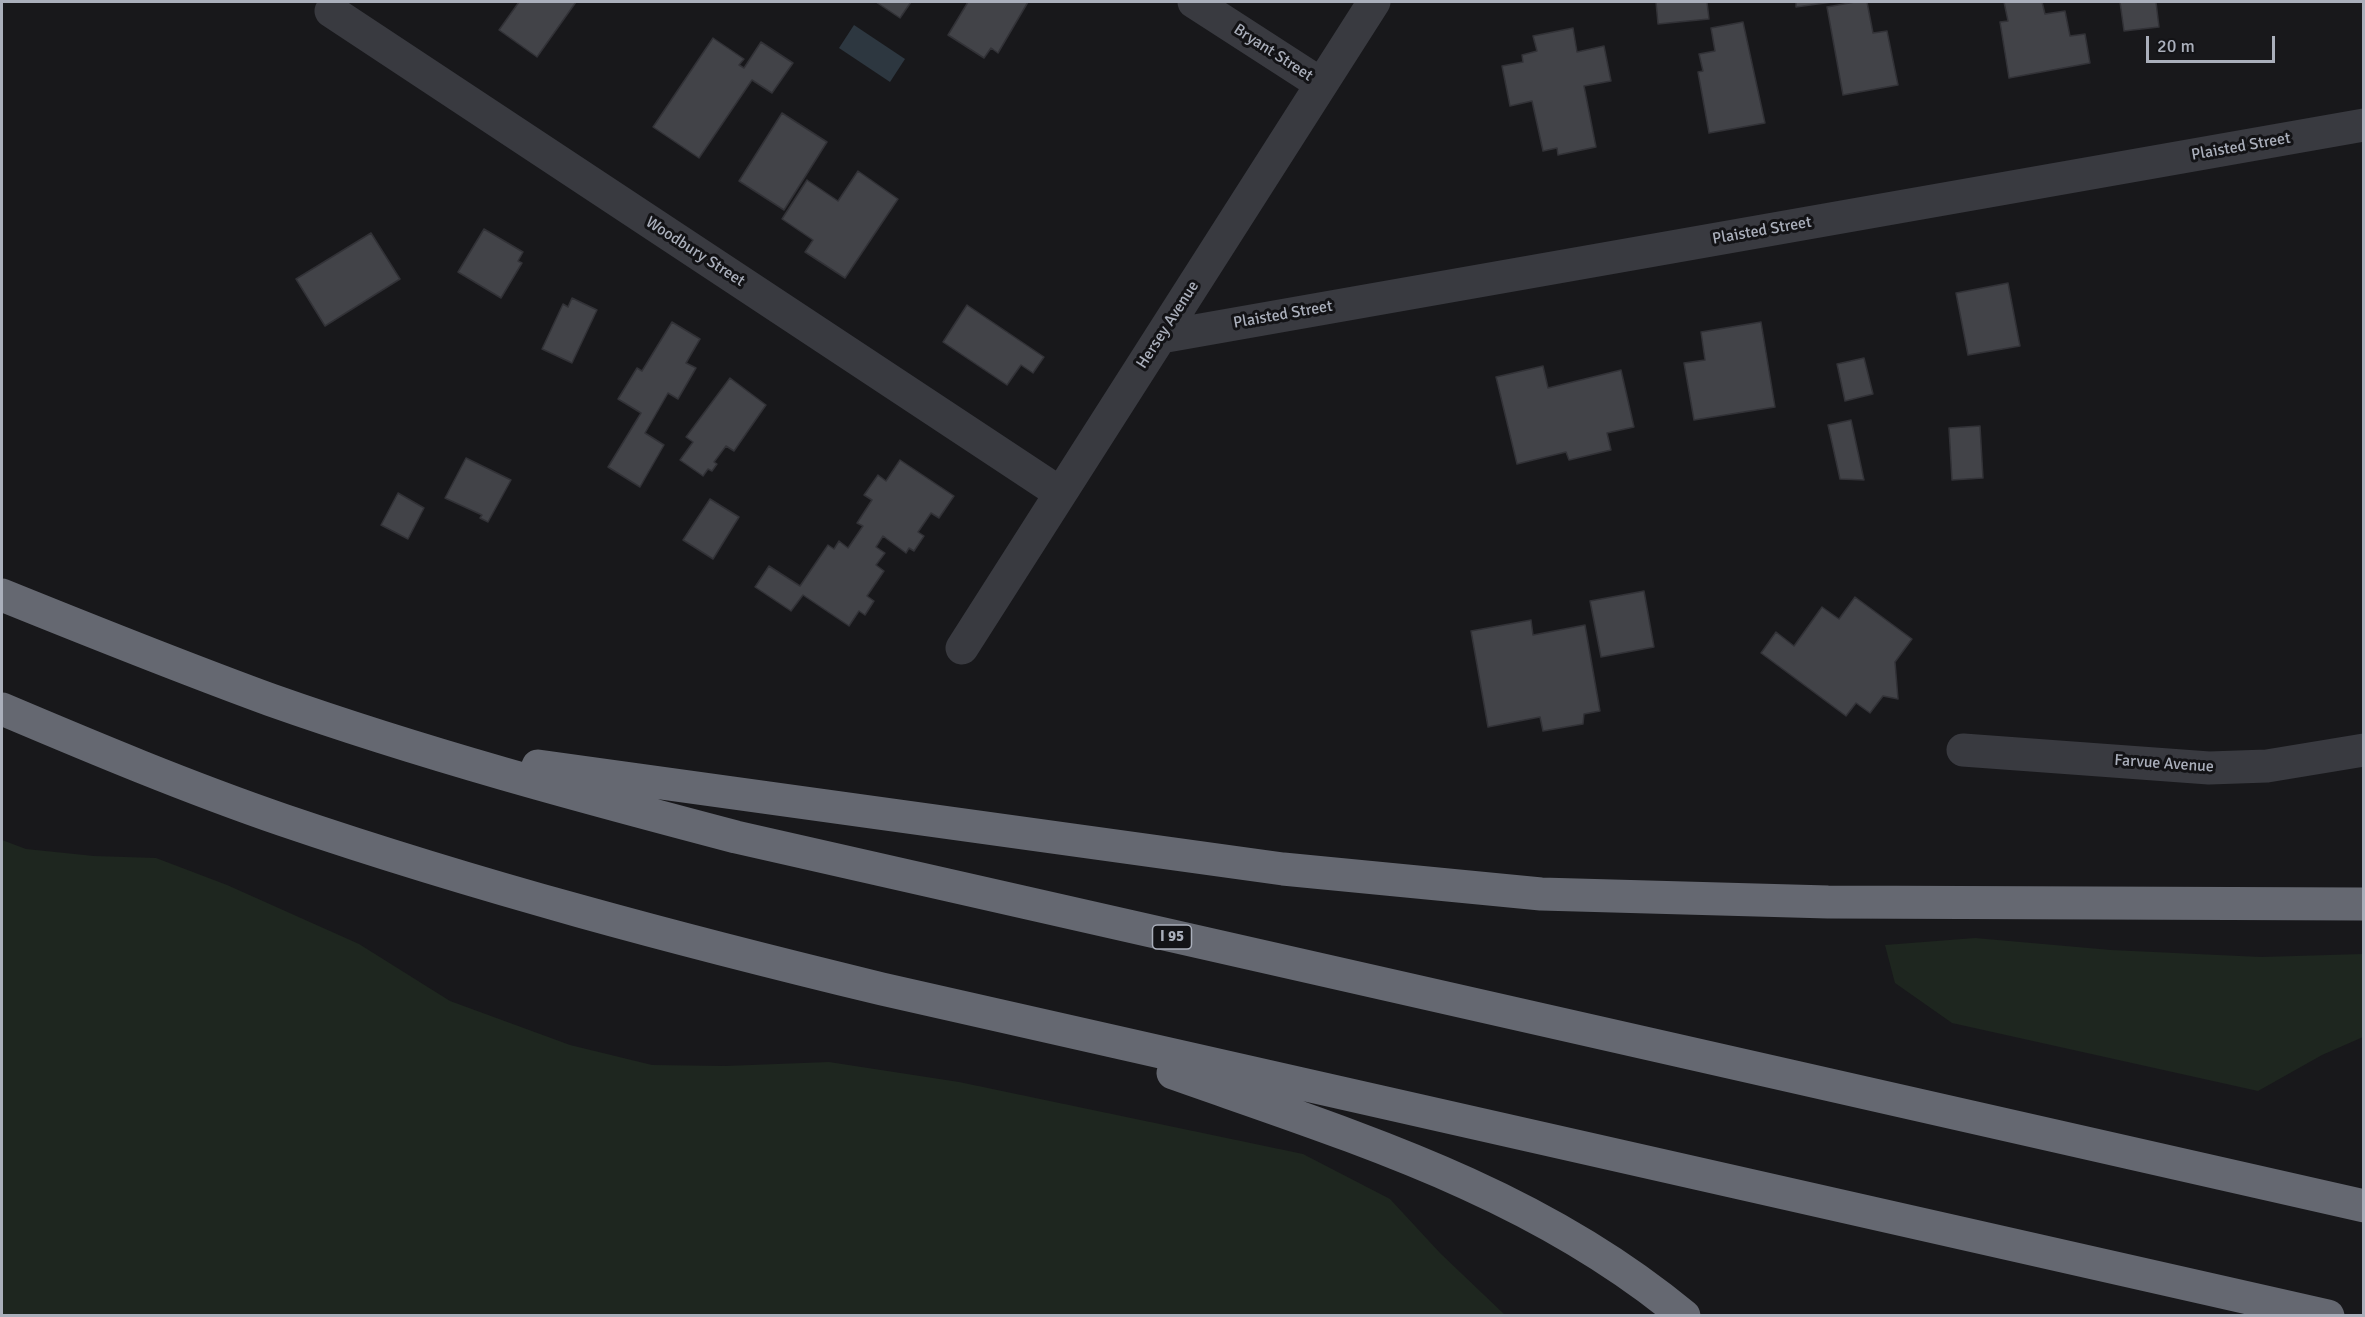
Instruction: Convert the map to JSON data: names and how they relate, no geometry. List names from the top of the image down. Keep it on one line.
{"streets":{"highway":["I 95"],"street":["Bryant Street","Plaisted Street","Woodbury Street","Hersey Avenue","Farvue Avenue"]},"crossings":[["Bryant Street","Hersey Avenue"],["Plaisted Street","Hersey Avenue"],["Woodbury Street","Hersey Avenue"]],"scale_bar":"20 m"}
